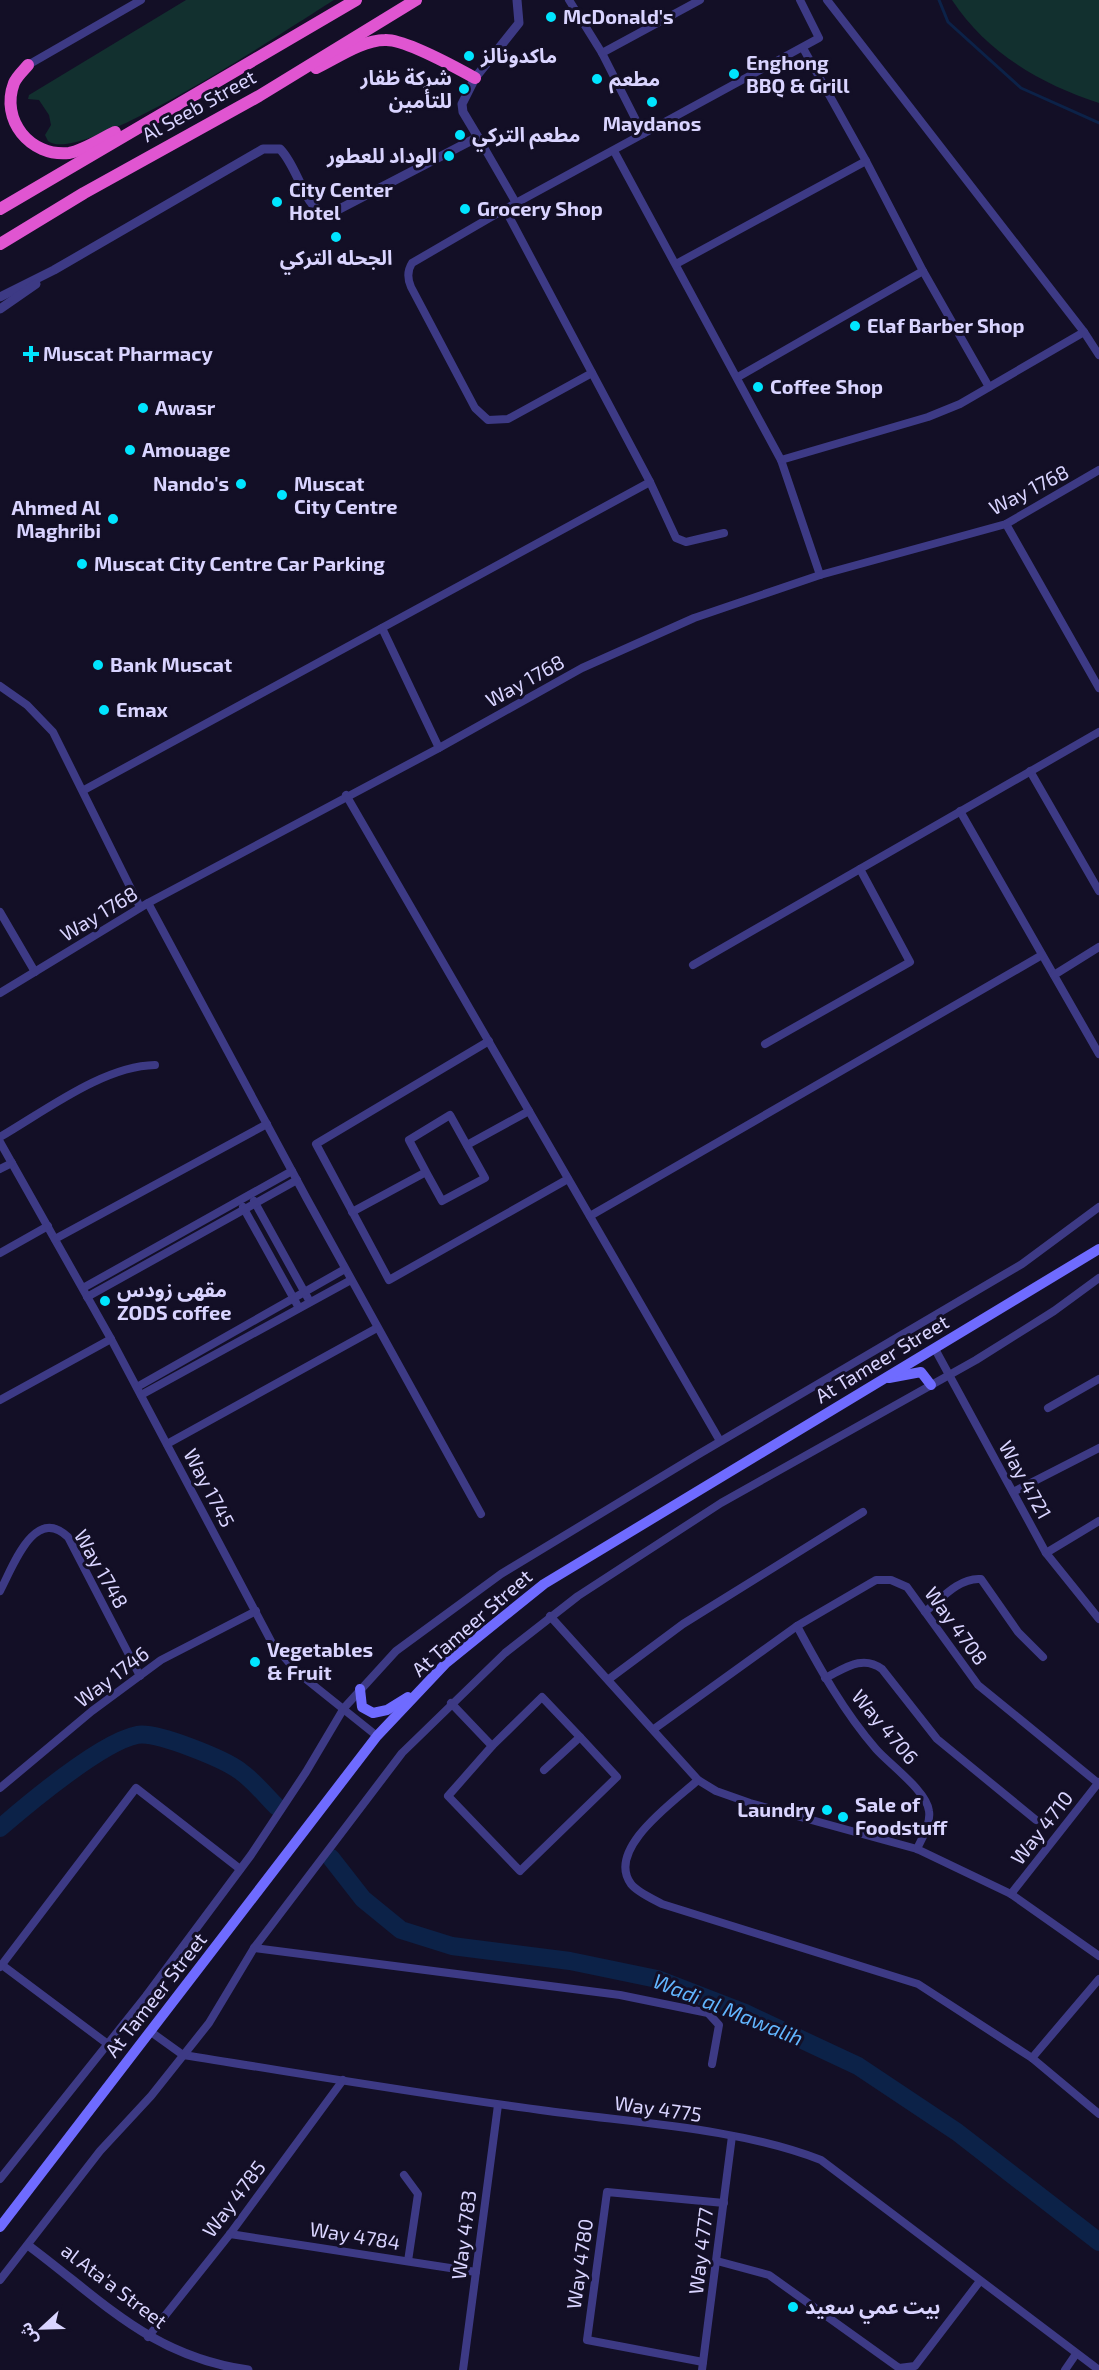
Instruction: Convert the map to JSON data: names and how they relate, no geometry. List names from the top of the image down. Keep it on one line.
{"streets":{"highway":["Al Seeb Street"],"main road":["At Tameer Street"],"street":["Way 1768","Way 4721","Way 1745","Way 1748","Way 4708","Way 1746","Way 4706","Way 4710","Way 4775","Way 4785","Way 4783","Way 4784","Way 4777","Way 4780","al Ata'a Street"]},"crossings":[["At Tameer Street","Way 4721"],["At Tameer Street","Way 1745"],["At Tameer Street","Way 4775"],["Way 1745","Way 1746"],["Way 1748","Way 1746"],["Way 4708","Way 4706"],["Way 4708","Way 4710"],["Way 4775","Way 4785"],["Way 4775","Way 4783"],["Way 4775","Way 4777"],["Way 4785","Way 4784"],["Way 4785","al Ata'a Street"],["Way 4783","Way 4784"],["Way 4777","Way 4780"]],"water":["Wadi al Mawalih"],"places":{"other":["McDonald's","ماكدونالز","Enghong BBQ & Grill","مطعم","شركة ظفار للتأمين","Maydanos","مطعم التركي","الوداد للعطور","City Center Hotel","Grocery Shop","الجحله التركي","Elaf Barber Shop","Coffee Shop","Awasr","Amouage","Nando's","Muscat City Centre","Ahmed Al Maghribi","Muscat City Centre Car Parking","Bank Muscat","Emax","مقهى زودس ZODS coffee","Vegetables & Fruit","Laundry","Sale of Foodstuff","بيت عمي سعيد"],"health":["Muscat Pharmacy"]},"north":"left"}
